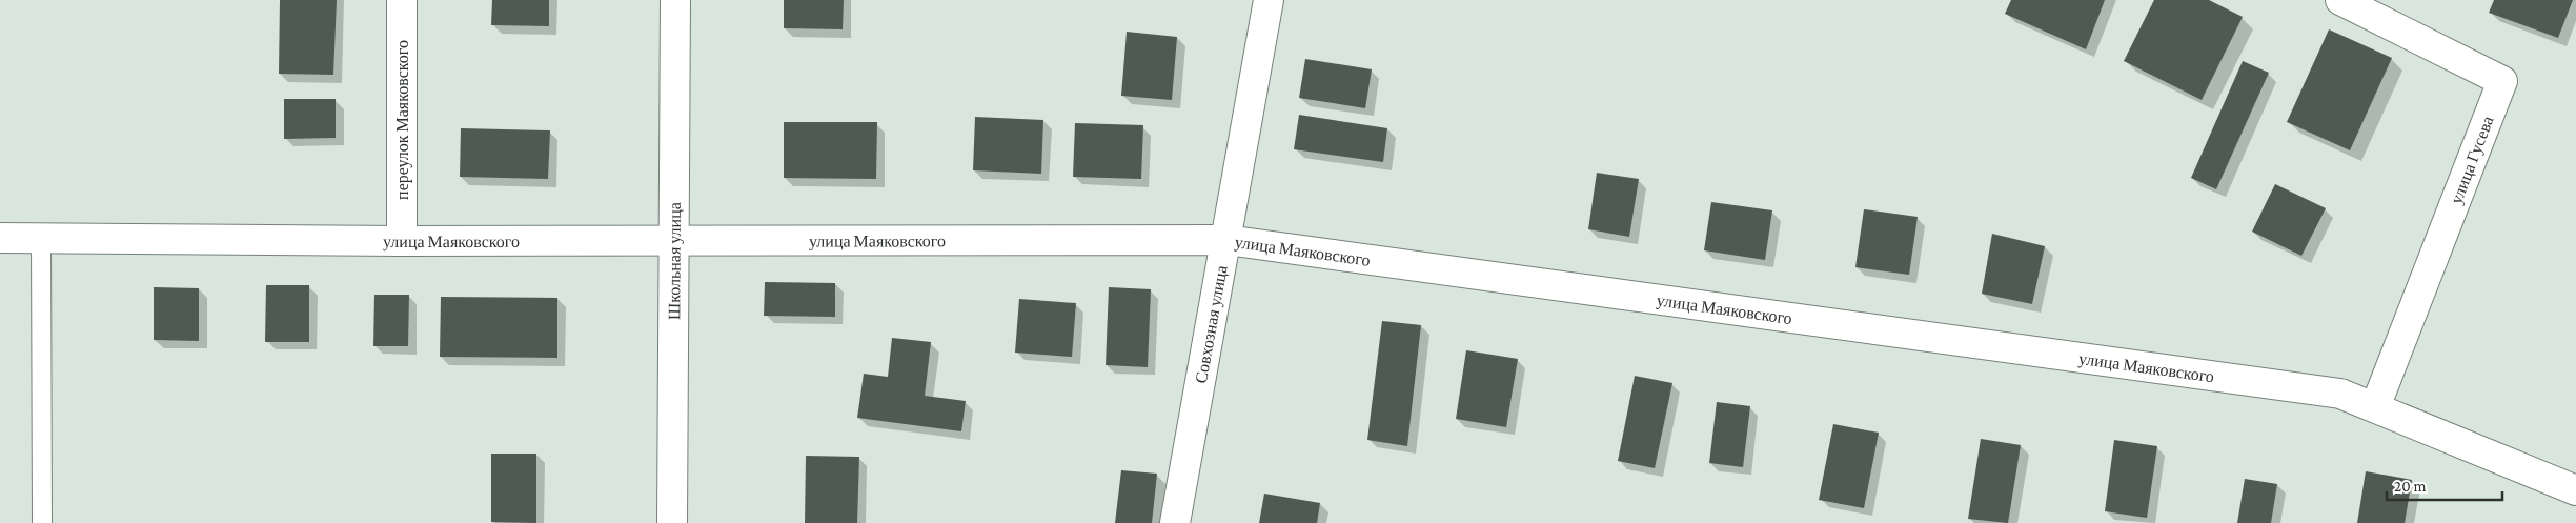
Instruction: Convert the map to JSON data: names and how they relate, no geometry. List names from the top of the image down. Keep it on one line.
{"streets":{"street":["переулок Маяковского","улица Гусева","улица Маяковского","Школьная улица","Совхозная улица"]},"crossings":[["переулок Маяковского","улица Маяковского"],["улица Гусева","улица Маяковского"],["улица Маяковского","Школьная улица"],["улица Маяковского","Совхозная улица"]],"scale_bar":"20 m"}
